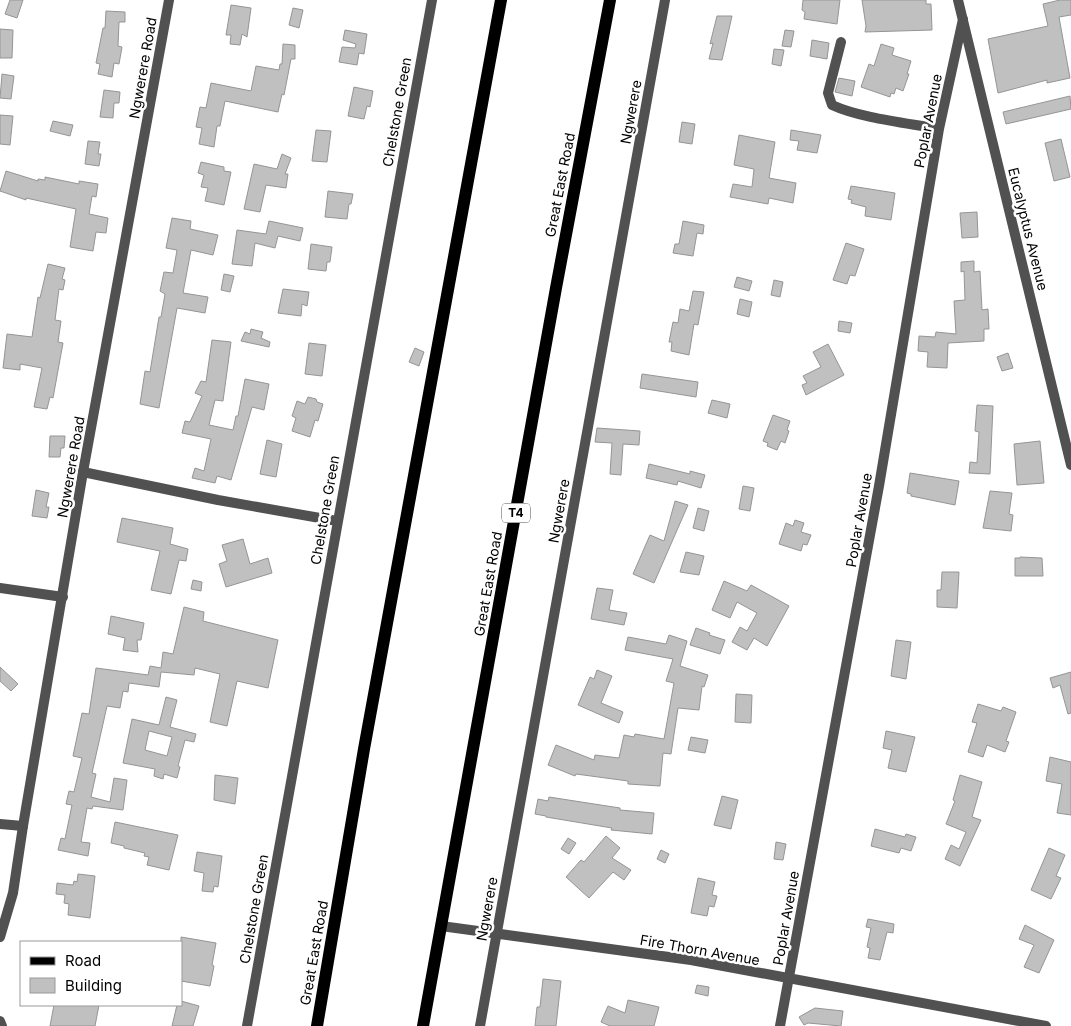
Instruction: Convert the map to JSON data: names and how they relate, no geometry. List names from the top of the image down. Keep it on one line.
{"streets":{"main road":["Great East Road","T4"],"street":["Ngwerere Road","Chelstone Green","Ngwerere","Poplar Avenue","Eucalyptus Avenue","Fire Thorn Avenue"]},"crossings":[["Ngwerere","Fire Thorn Avenue"],["Poplar Avenue","Eucalyptus Avenue"],["Poplar Avenue","Fire Thorn Avenue"],["Great East Road","Fire Thorn Avenue"]],"legend":["Road","Building"]}
